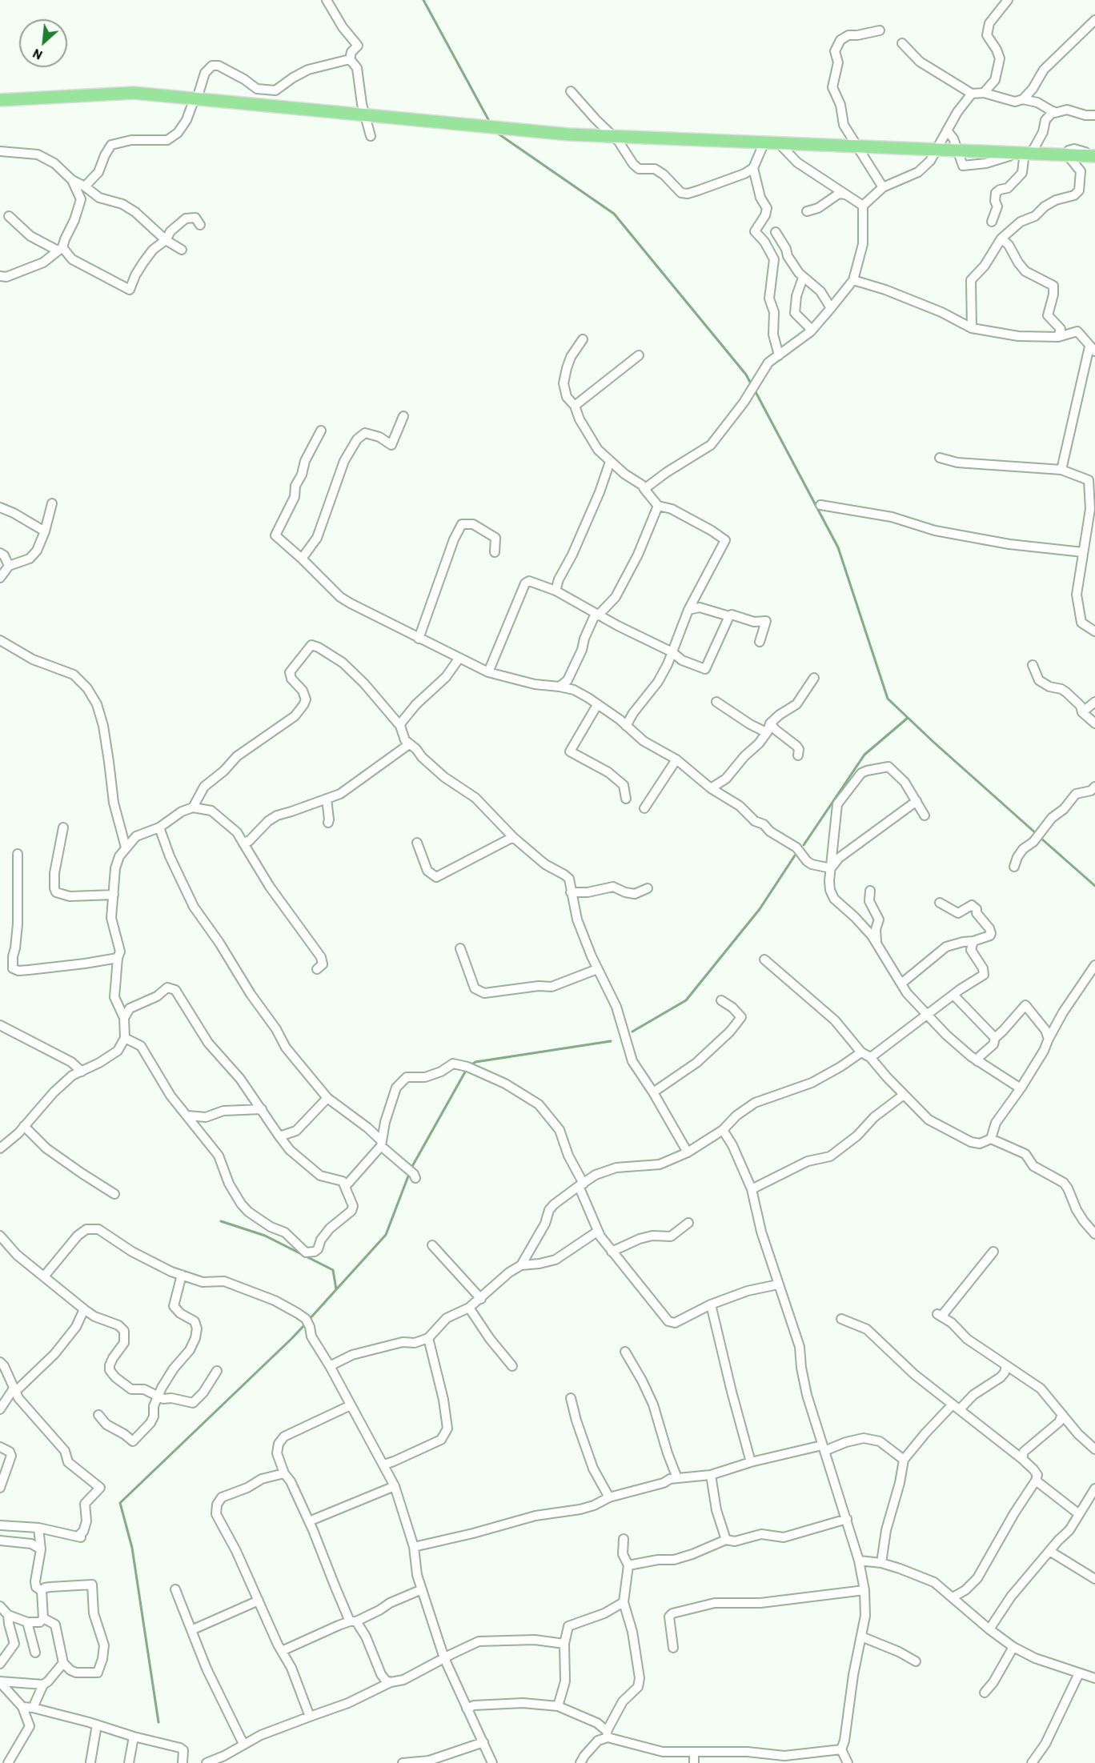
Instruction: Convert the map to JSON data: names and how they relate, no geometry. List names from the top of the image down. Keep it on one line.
{"north":"bottom left"}
